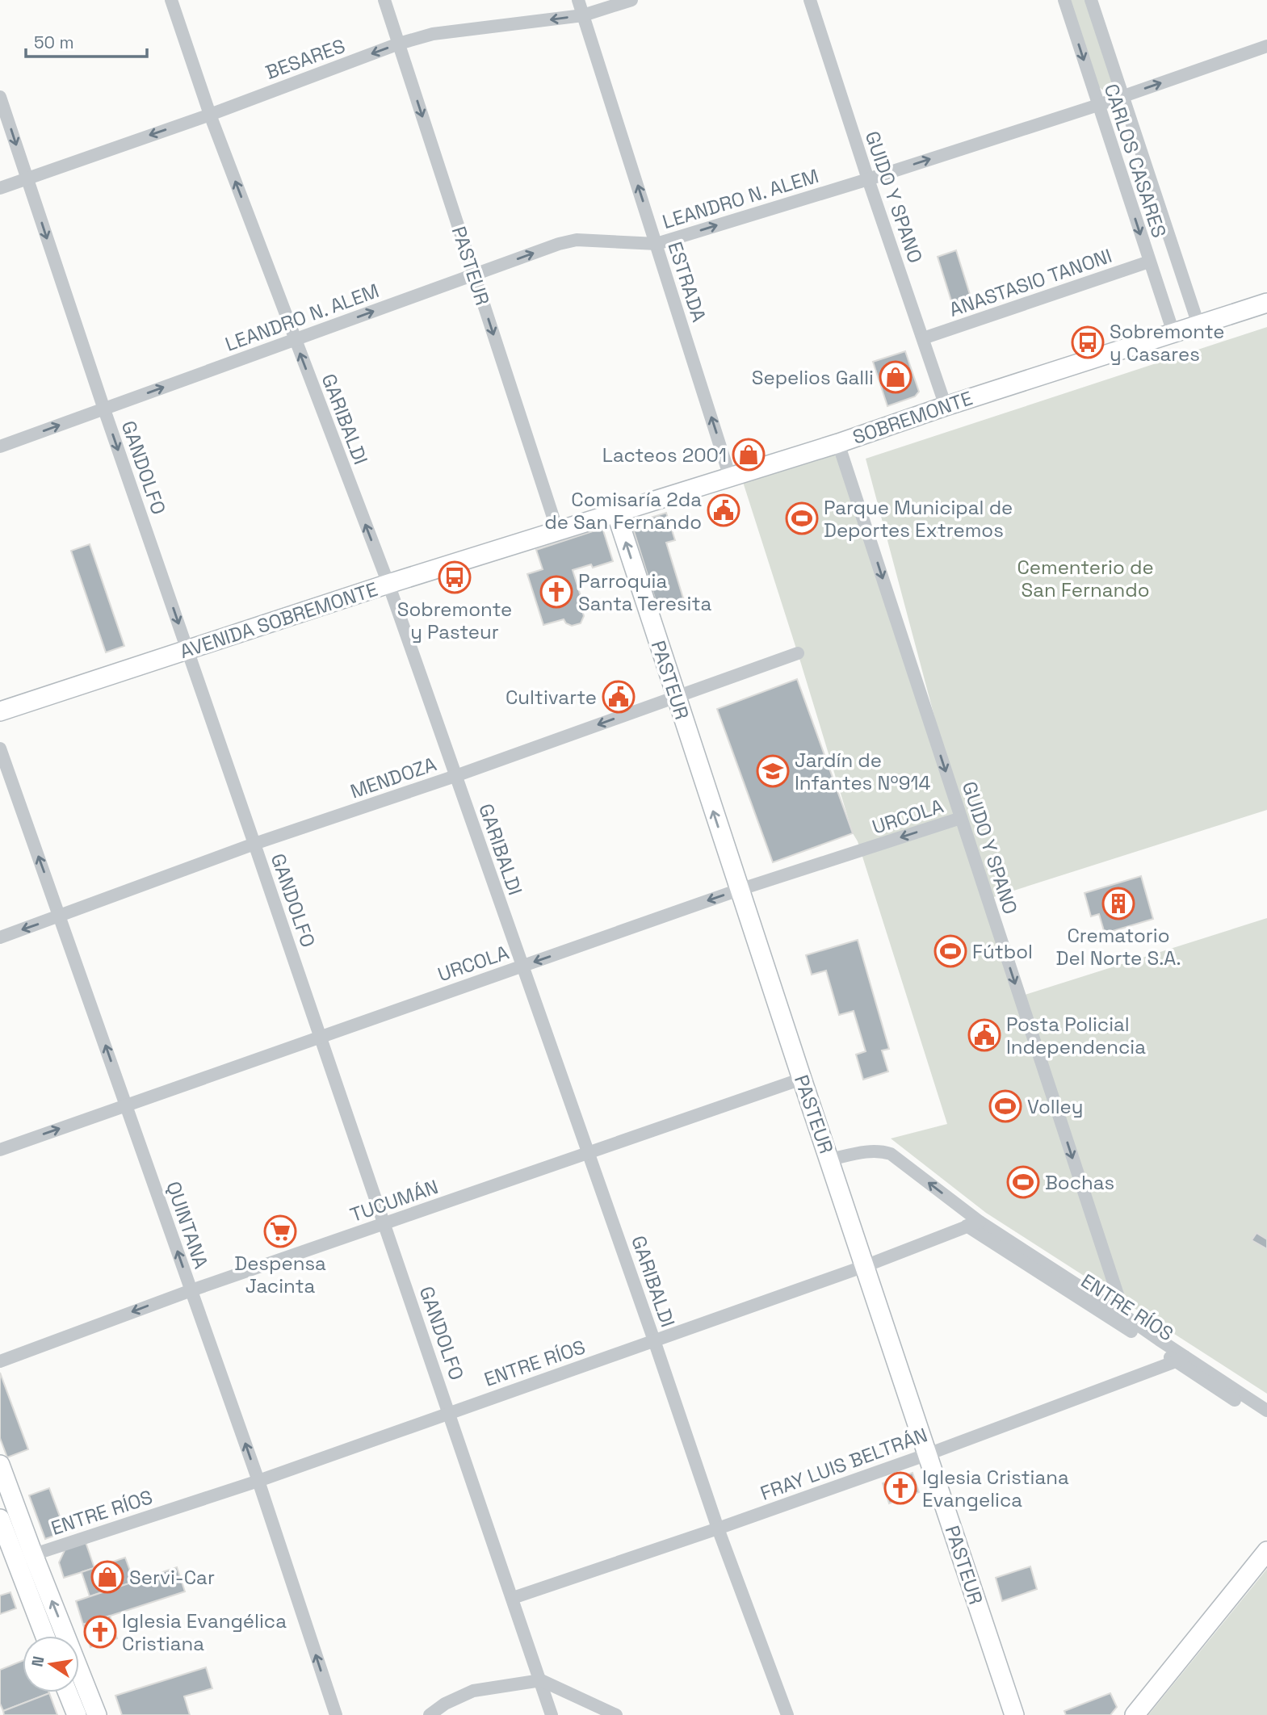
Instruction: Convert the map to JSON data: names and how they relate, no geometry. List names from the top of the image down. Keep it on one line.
{"streets":{"main road":["PASTEUR","SOBREMONTE","AVENIDA SOBREMONTE"],"street":["BESARES","CARLOS CASARES","GUIDO Y SPANO","LEANDRO N. ALEM","ESTRADA","ANASTASIO TANONI","GARIBALDI","GANDOLFO","MENDOZA","URCOLA","TUCUMÁN","QUINTANA","ENTRE RÍOS","FRAY LUIS BELTRÁN"]},"crossings":[["BESARES","PASTEUR"],["BESARES","ESTRADA"],["BESARES","GARIBALDI"],["BESARES","GANDOLFO"],["CARLOS CASARES","LEANDRO N. ALEM"],["CARLOS CASARES","ANASTASIO TANONI"],["CARLOS CASARES","SOBREMONTE"],["GUIDO Y SPANO","LEANDRO N. ALEM"],["GUIDO Y SPANO","ANASTASIO TANONI"],["GUIDO Y SPANO","SOBREMONTE"],["GUIDO Y SPANO","URCOLA"],["GUIDO Y SPANO","ENTRE RÍOS"],["LEANDRO N. ALEM","PASTEUR"],["LEANDRO N. ALEM","ESTRADA"],["LEANDRO N. ALEM","GARIBALDI"],["LEANDRO N. ALEM","GANDOLFO"],["PASTEUR","SOBREMONTE"],["PASTEUR","AVENIDA SOBREMONTE"],["PASTEUR","MENDOZA"],["PASTEUR","URCOLA"],["PASTEUR","TUCUMÁN"],["PASTEUR","ENTRE RÍOS"],["PASTEUR","FRAY LUIS BELTRÁN"],["ESTRADA","SOBREMONTE"],["SOBREMONTE","AVENIDA SOBREMONTE"],["GARIBALDI","AVENIDA SOBREMONTE"],["GARIBALDI","MENDOZA"],["GARIBALDI","URCOLA"],["GARIBALDI","TUCUMÁN"],["GARIBALDI","ENTRE RÍOS"],["GARIBALDI","FRAY LUIS BELTRÁN"],["GANDOLFO","AVENIDA SOBREMONTE"],["GANDOLFO","MENDOZA"],["GANDOLFO","URCOLA"],["GANDOLFO","TUCUMÁN"],["GANDOLFO","ENTRE RÍOS"],["GANDOLFO","FRAY LUIS BELTRÁN"],["MENDOZA","QUINTANA"],["URCOLA","QUINTANA"],["TUCUMÁN","QUINTANA"],["QUINTANA","ENTRE RÍOS"],["ENTRE RÍOS","FRAY LUIS BELTRÁN"]],"one_way":["BESARES","GUIDO Y SPANO","LEANDRO N. ALEM","ESTRADA","MENDOZA","QUINTANA"],"parks":["Cementerio de San Fernando"],"places":{"bus stop":["Sobremonte y Casares","Sobremonte y Pasteur"],"shop":["Sepelios Galli","Lacteos 2001","Servi-Car"],"public building":["Comisaría 2da de San Fernando","Cultivarte","Posta Policial Independencia"],"sports":["Parque Municipal de Deportes Extremos","Fútbol","Volley","Bochas"],"church":["Parroquia Santa Teresita","Iglesia Cristiana Evangelica","Iglesia Evangélica Cristiana"],"school or university":["Jardín de Infantes Nº914"],"building":["Crematorio Del Norte S.A."],"supermarket":["Despensa Jacinta"]},"scale_bar":"50 m","north":"left"}
